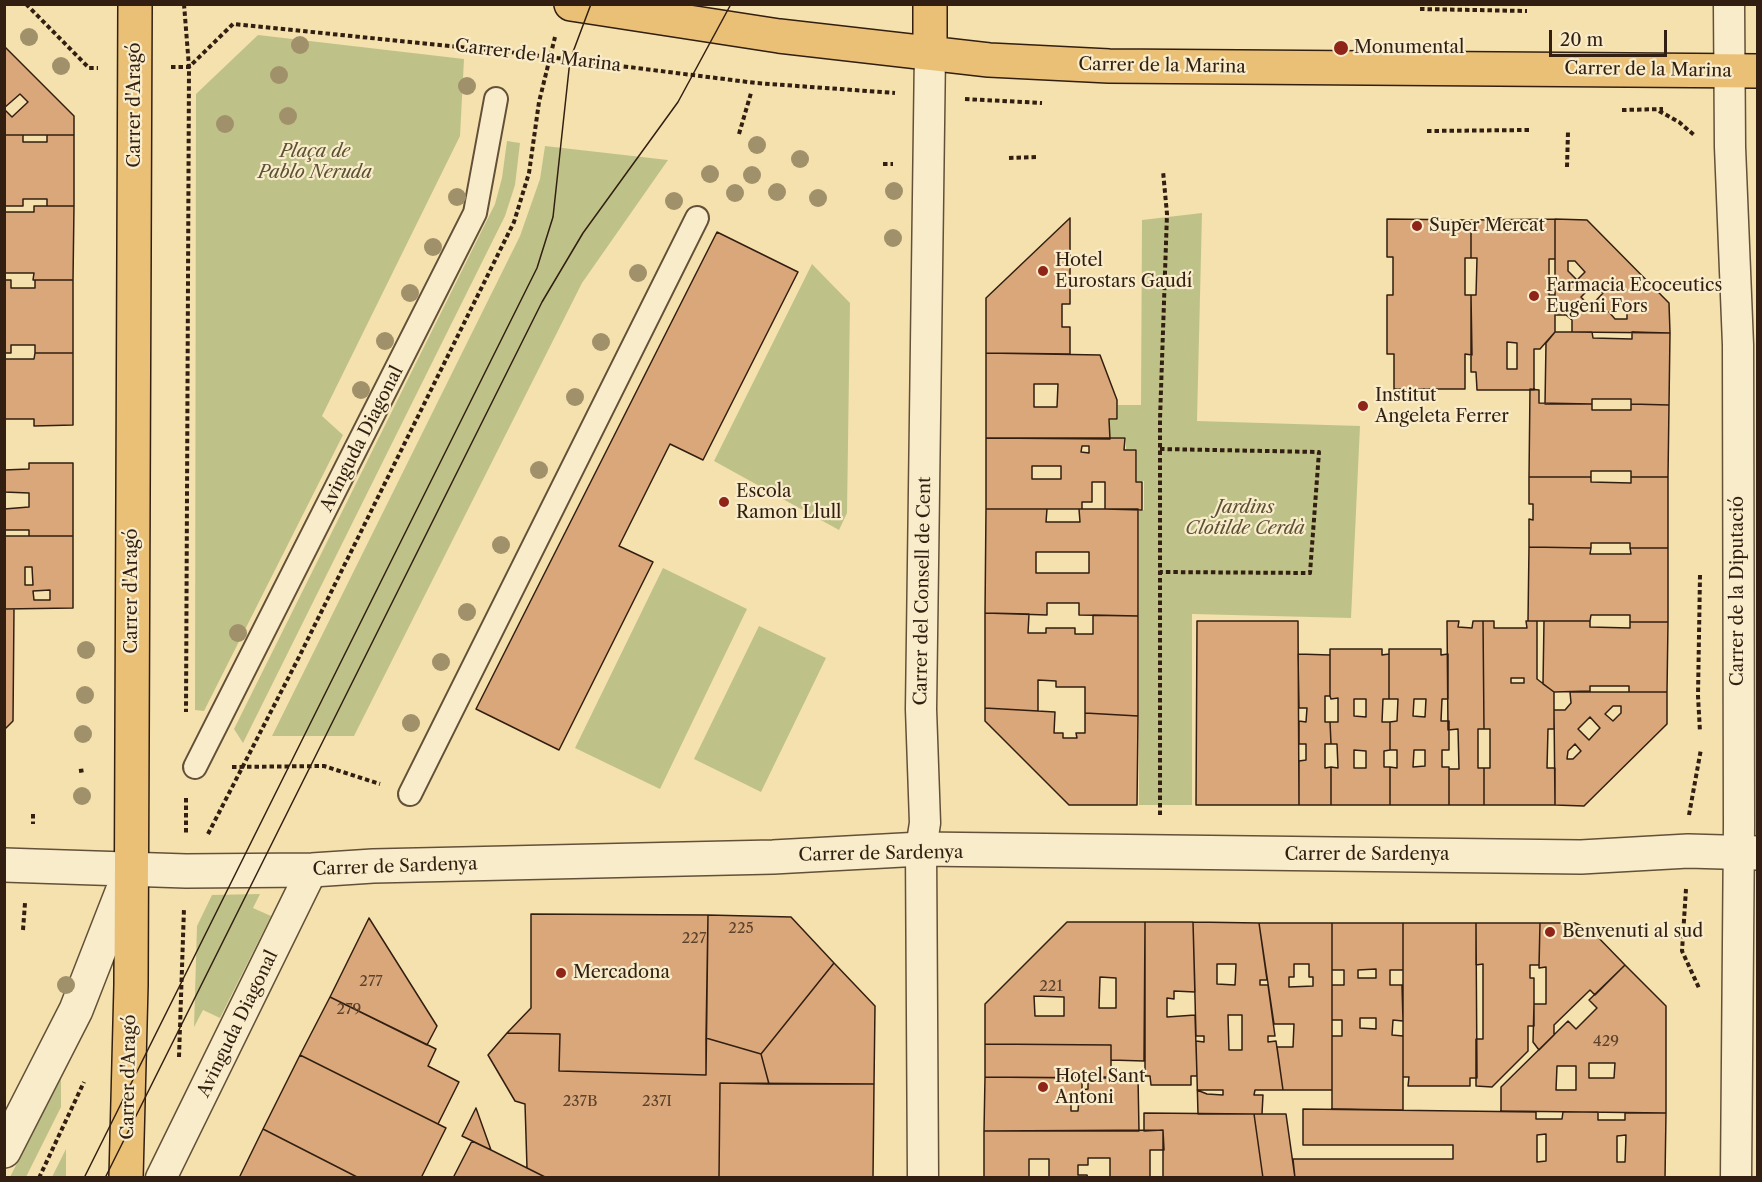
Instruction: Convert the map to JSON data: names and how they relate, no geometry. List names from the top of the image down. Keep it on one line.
{"streets":{"main road":["Carrer de la Marina","Carrer d'Aragó","Carrer del Consell de Cent"],"street":["Avinguda Diagonal","Carrer de la Diputació","Carrer de Sardenya"]},"crossings":[["Carrer de la Marina","Carrer del Consell de Cent"],["Carrer de la Marina","Carrer de la Diputació"],["Carrer d'Aragó","Carrer de Sardenya"],["Avinguda Diagonal","Carrer de Sardenya"],["Carrer del Consell de Cent","Carrer de Sardenya"],["Carrer de la Diputació","Carrer de Sardenya"]],"parks":["Plaça de Pablo Neruda","Jardins Clotilde Cerdà"],"places":["Monumental","Super Mercat","Hotel Eurostars Gaudí","Farmacia Ecoceutics Eugeni Fors","Institut Angeleta Ferrer","Escola Ramon Llull","Benvenuti al sud","Mercadona","Hotel Sant Antoni"],"house_numbers":["225","227","277","221","279","429","237B","237I"],"scale_bar":"20 m"}
